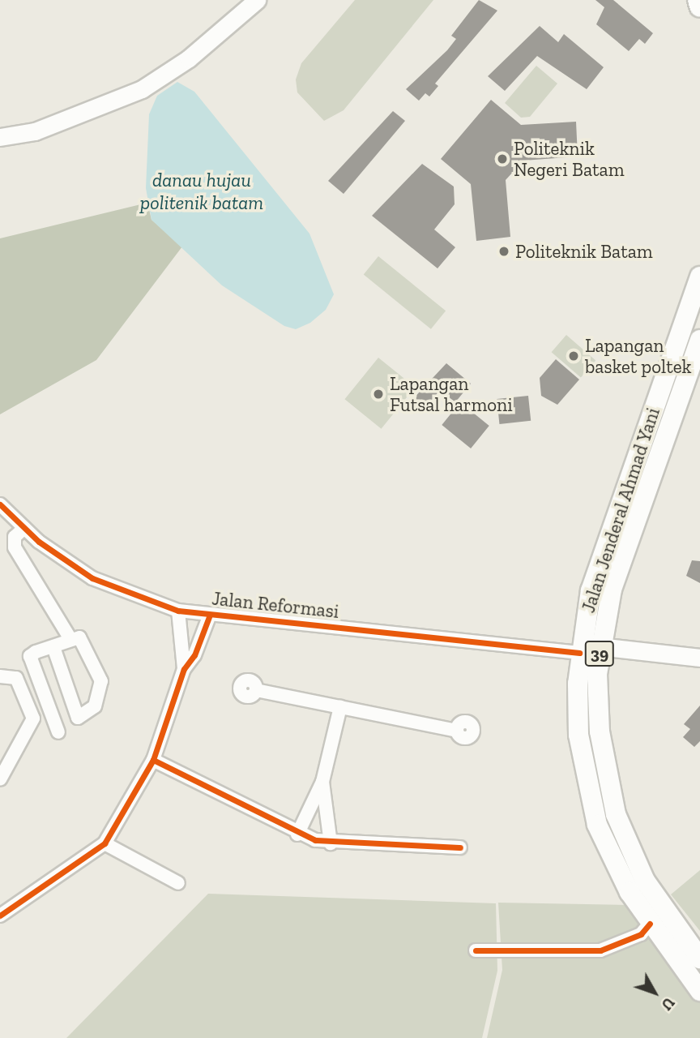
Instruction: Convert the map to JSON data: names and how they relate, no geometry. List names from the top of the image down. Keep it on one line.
{"streets":{"highway":["Jalan Jenderal Ahmad Yani","39"],"street":["Jalan Reformasi"]},"crossings":[["Jalan Jenderal Ahmad Yani","Jalan Reformasi"]],"water":["danau hujau politenik batam"],"places":["Politeknik Negeri Batam","Politeknik Batam","Lapangan basket poltek","Lapangan Futsal harmoni"],"north":"bottom right"}
